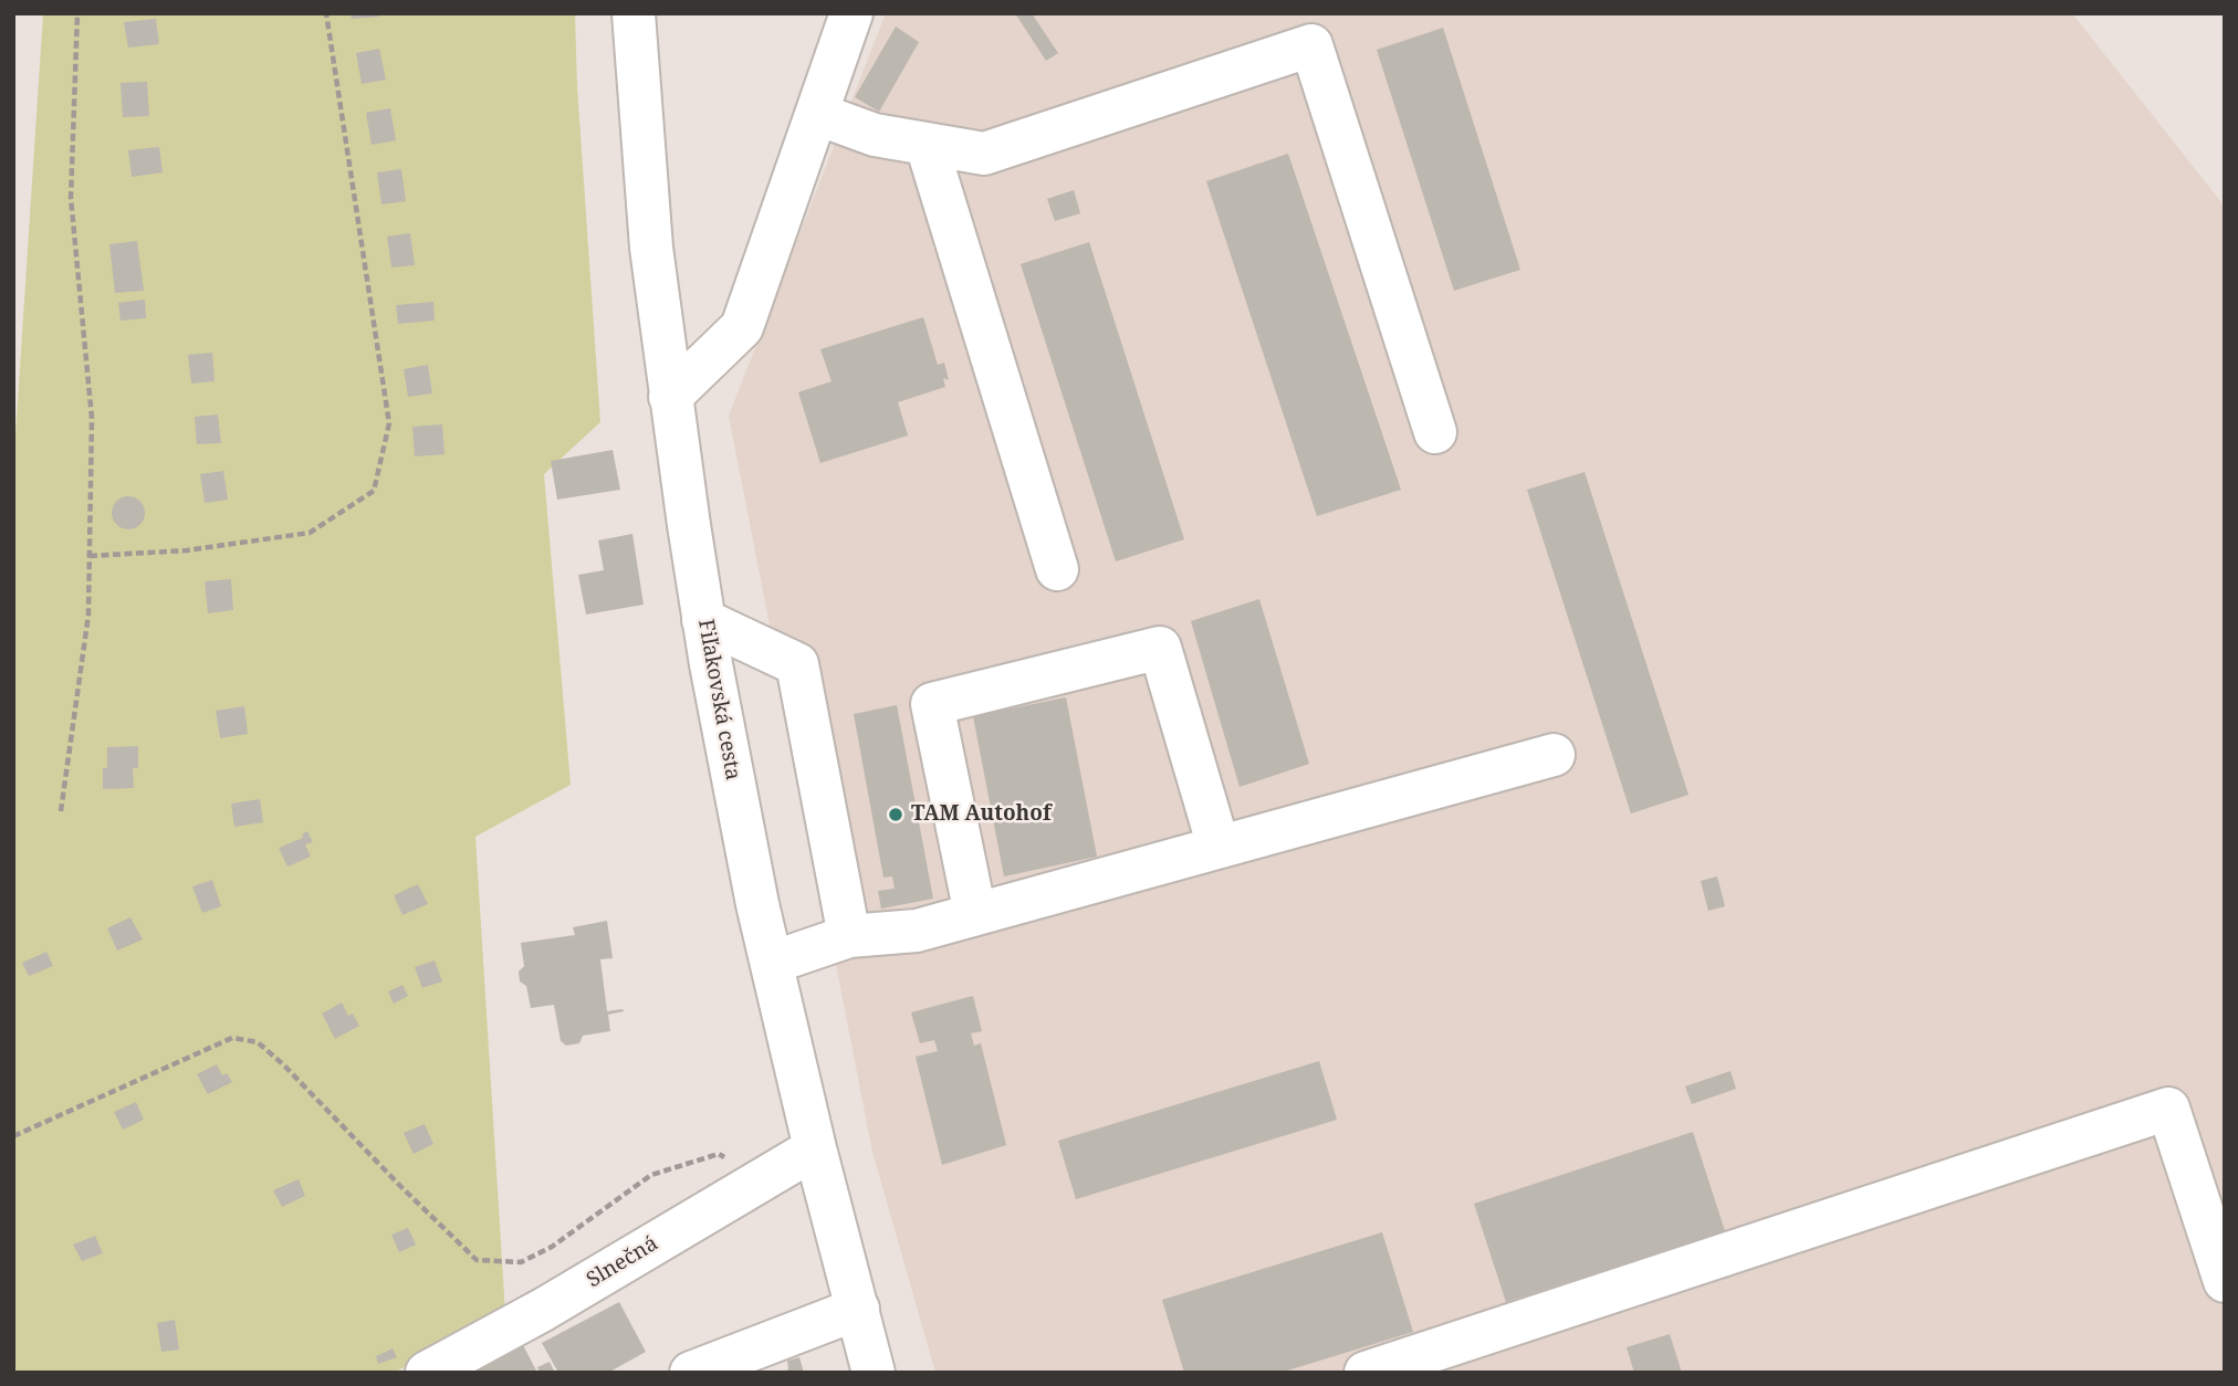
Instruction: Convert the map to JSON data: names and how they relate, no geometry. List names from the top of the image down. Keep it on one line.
{"streets":{"street":["Fiľakovská cesta","Slnečná"]},"crossings":[["Fiľakovská cesta","Slnečná"]],"places":["TAM Autohof"]}
